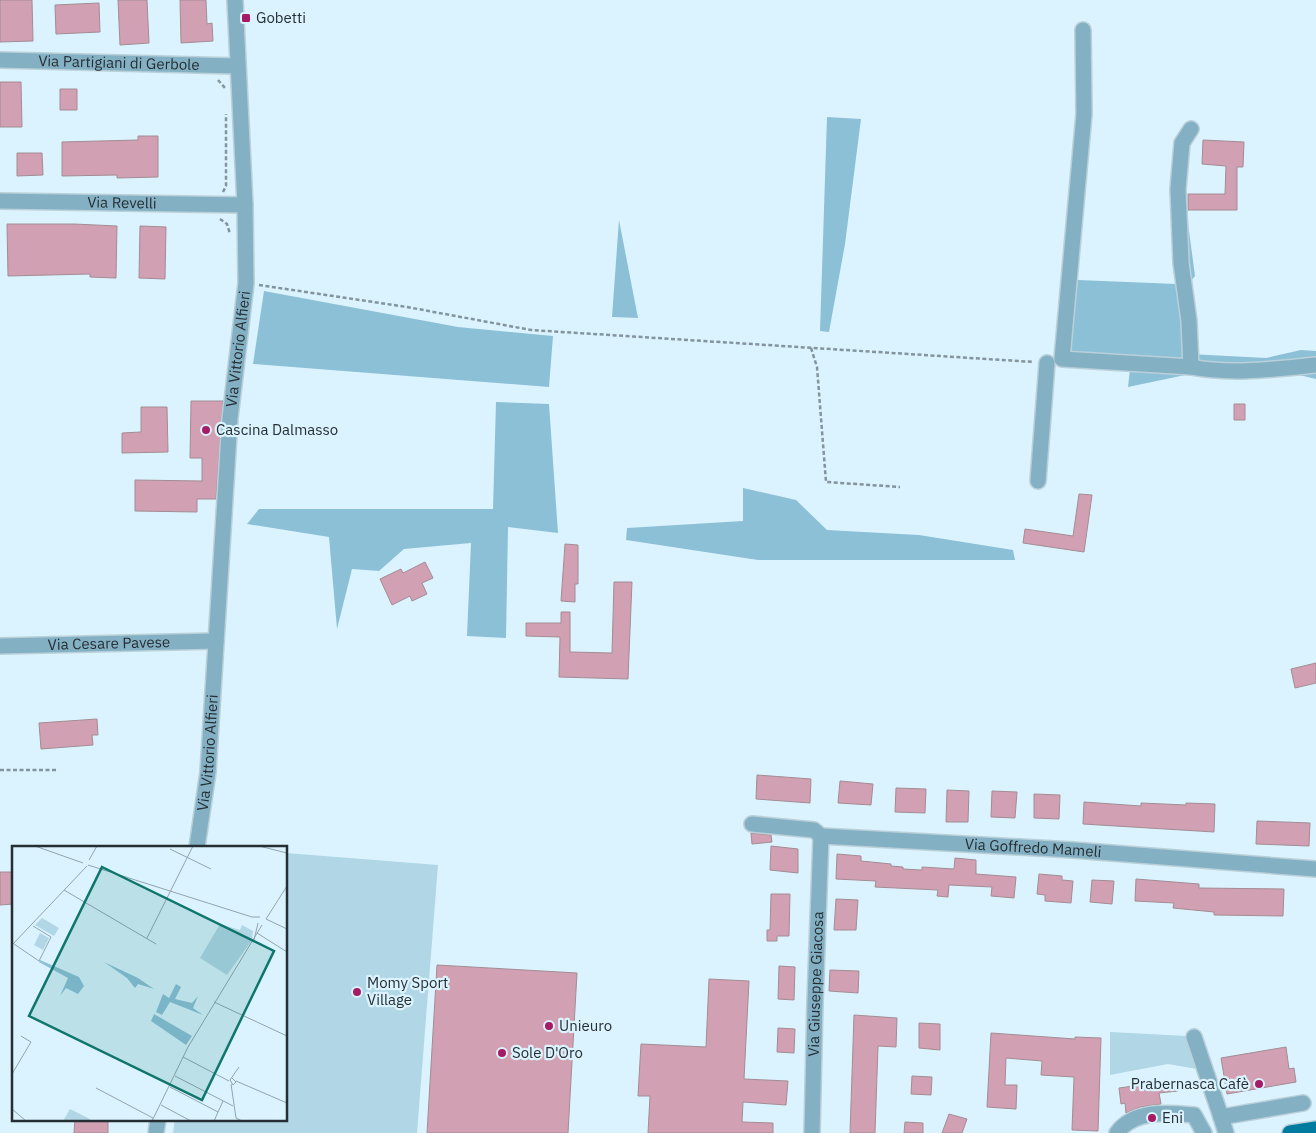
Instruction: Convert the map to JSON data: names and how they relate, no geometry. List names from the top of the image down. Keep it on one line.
{"streets":{"street":["Via Partigiani di Gerbole","Via Revelli","Via Vittorio Alfieri","Via Cesare Pavese","Via Goffredo Mameli","Via Giuseppe Giacosa"]},"crossings":[["Via Partigiani di Gerbole","Via Vittorio Alfieri"],["Via Revelli","Via Vittorio Alfieri"],["Via Vittorio Alfieri","Via Cesare Pavese"],["Via Goffredo Mameli","Via Giuseppe Giacosa"]],"places":{"transit":["Gobetti"],"other":["Cascina Dalmasso","Momy Sport Village","Unieuro","Sole D'Oro","Prabernasca Cafè","Eni"]}}
